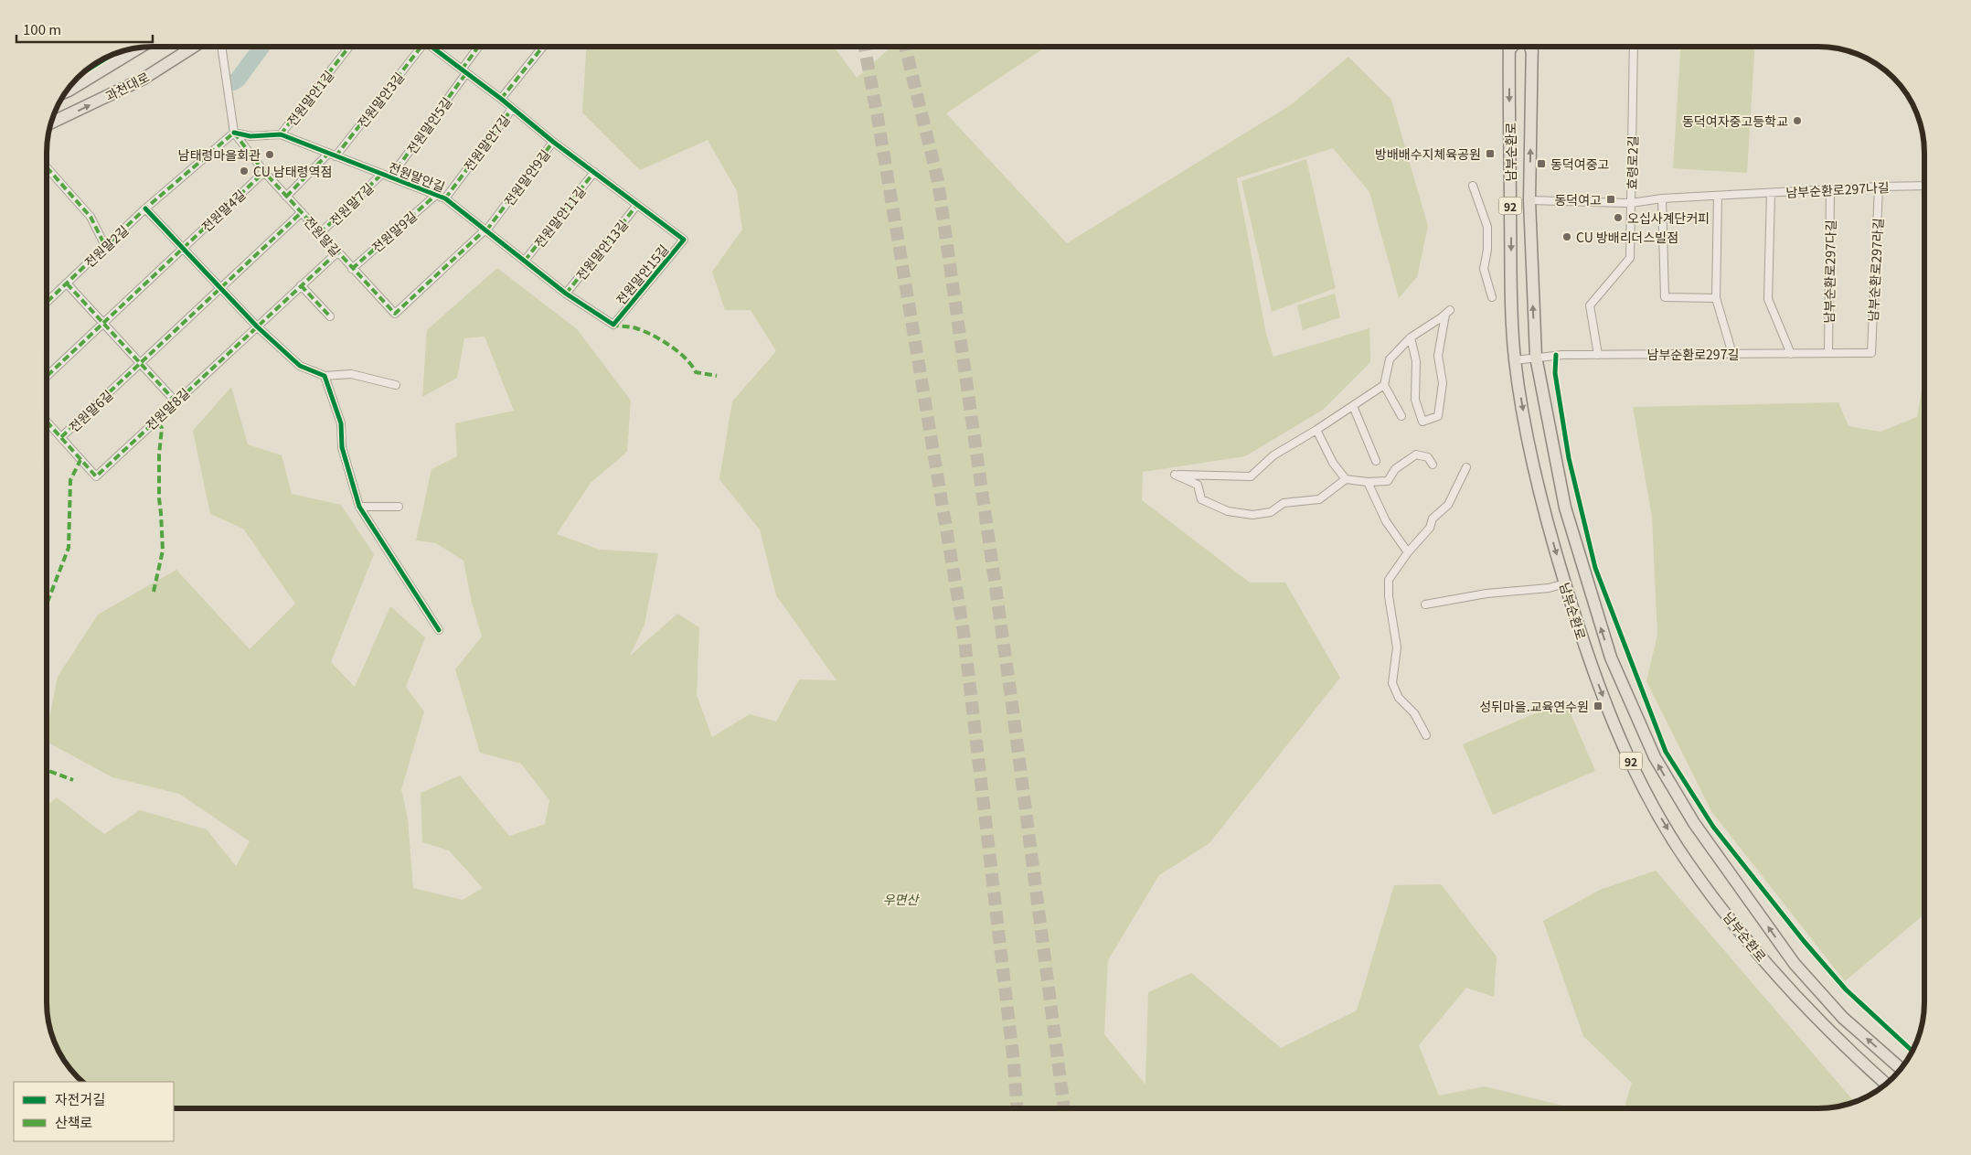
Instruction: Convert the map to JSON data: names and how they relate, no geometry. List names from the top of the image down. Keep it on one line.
{"streets":{"main road":["과천대로","남부순환로","92"],"street":["전원말안1길","전원말안3길","전원말안5길","전원말안7길","효령로2길","전원말안길","전원말안9길","남부순환로297나길","전원말7길","전원말4길","전원말안11길","전원말9길","전원말길","전원말2길","전원말안13길","남부순환로297라길","남부순환로297다길","전원말안15길","남부순환로297길","전원말8길","전원말6길"]},"crossings":[["전원말안1길","전원말안길"],["전원말안3길","전원말안5길"],["전원말안3길","전원말안길"],["전원말안3길","전원말길"],["전원말안5길","전원말안길"],["전원말안7길","전원말안길"],["전원말안7길","전원말안9길"],["남부순환로","남부순환로297길"],["효령로2길","남부순환로297길"],["전원말안길","전원말안9길"],["전원말안길","전원말7길"],["전원말안길","전원말안11길"],["전원말안길","전원말9길"],["전원말안길","전원말길"],["전원말안길","전원말2길"],["전원말안길","전원말안13길"],["전원말안길","전원말안15길"],["전원말안9길","전원말안11길"],["전원말안9길","전원말길"],["남부순환로297나길","남부순환로297라길"],["남부순환로297나길","남부순환로297다길"],["남부순환로297나길","남부순환로297길"],["전원말7길","전원말길"],["전원말4길","전원말길"],["전원말9길","전원말길"],["전원말길","전원말2길"],["전원말길","전원말8길"],["전원말길","전원말6길"],["전원말안13길","전원말안15길"],["남부순환로297라길","남부순환로297길"],["남부순환로297다길","남부순환로297길"],["전원말8길","전원말6길"]],"parks":["우면산"],"places":{"other":["동덕여자중고등학교","남태령마을회관","CU 남태령역점","오십사계단커피","CU 방배리더스빌점"],"transit":["방배배수지체육공원","동덕여중고","동덕여고","성뒤마을.교육연수원"]},"legend":["자전거길","산책로"],"scale_bar":"100 m"}
